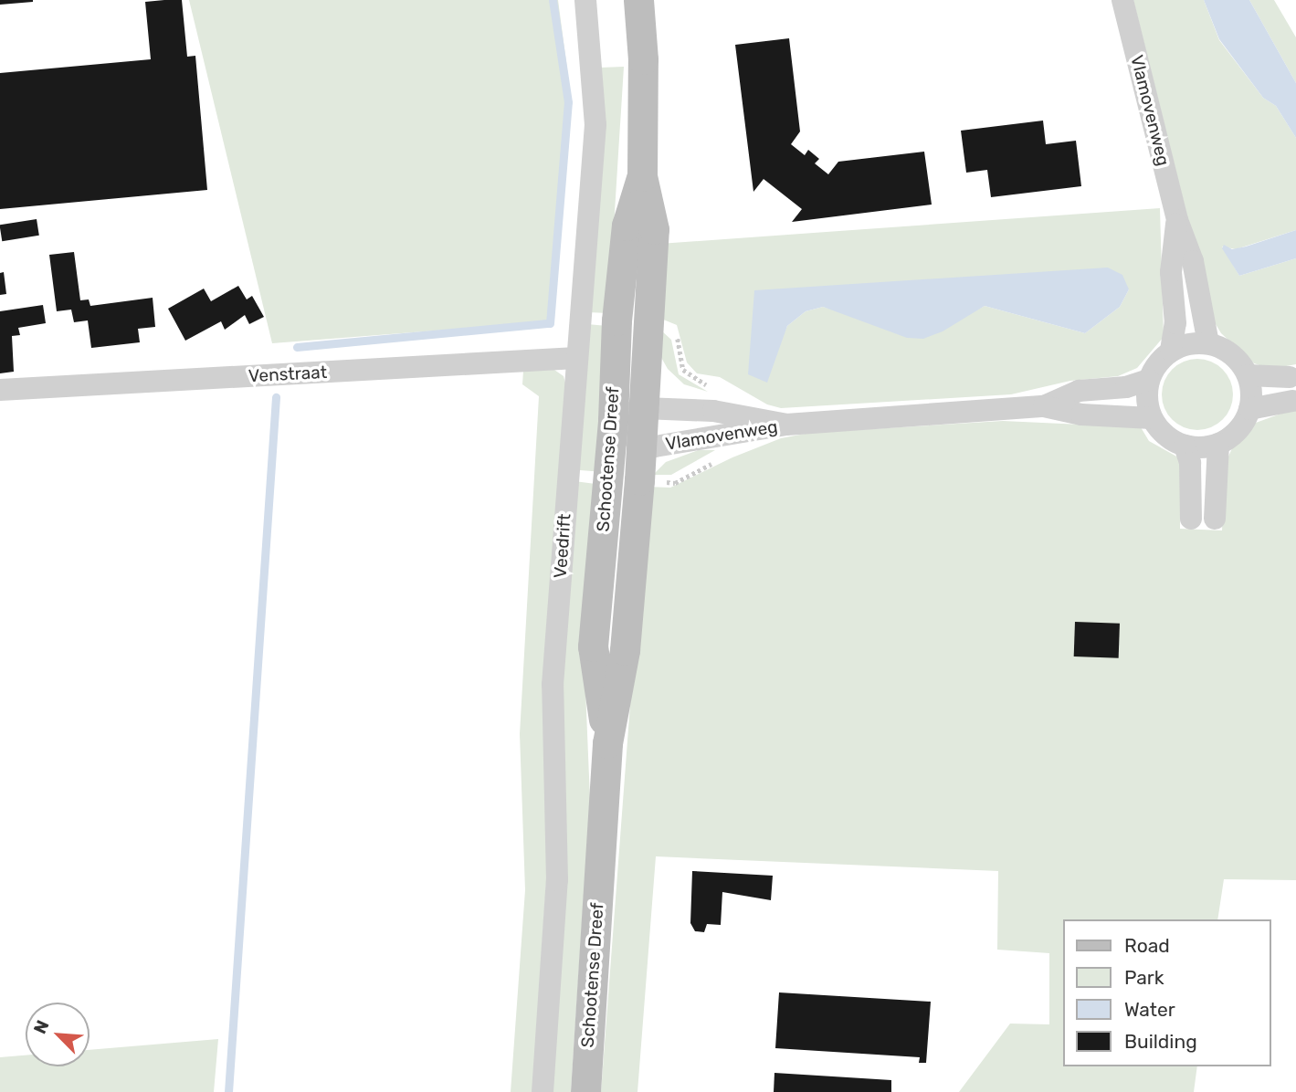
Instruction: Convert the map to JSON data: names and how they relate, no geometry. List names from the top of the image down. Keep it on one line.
{"streets":{"street":["Vlamovenweg","Venstraat","Schootense Dreef","Veedrift"]},"crossings":[["Vlamovenweg","Schootense Dreef"],["Venstraat","Veedrift"]],"legend":["Road","Park","Water","Building"],"north":"top left"}
